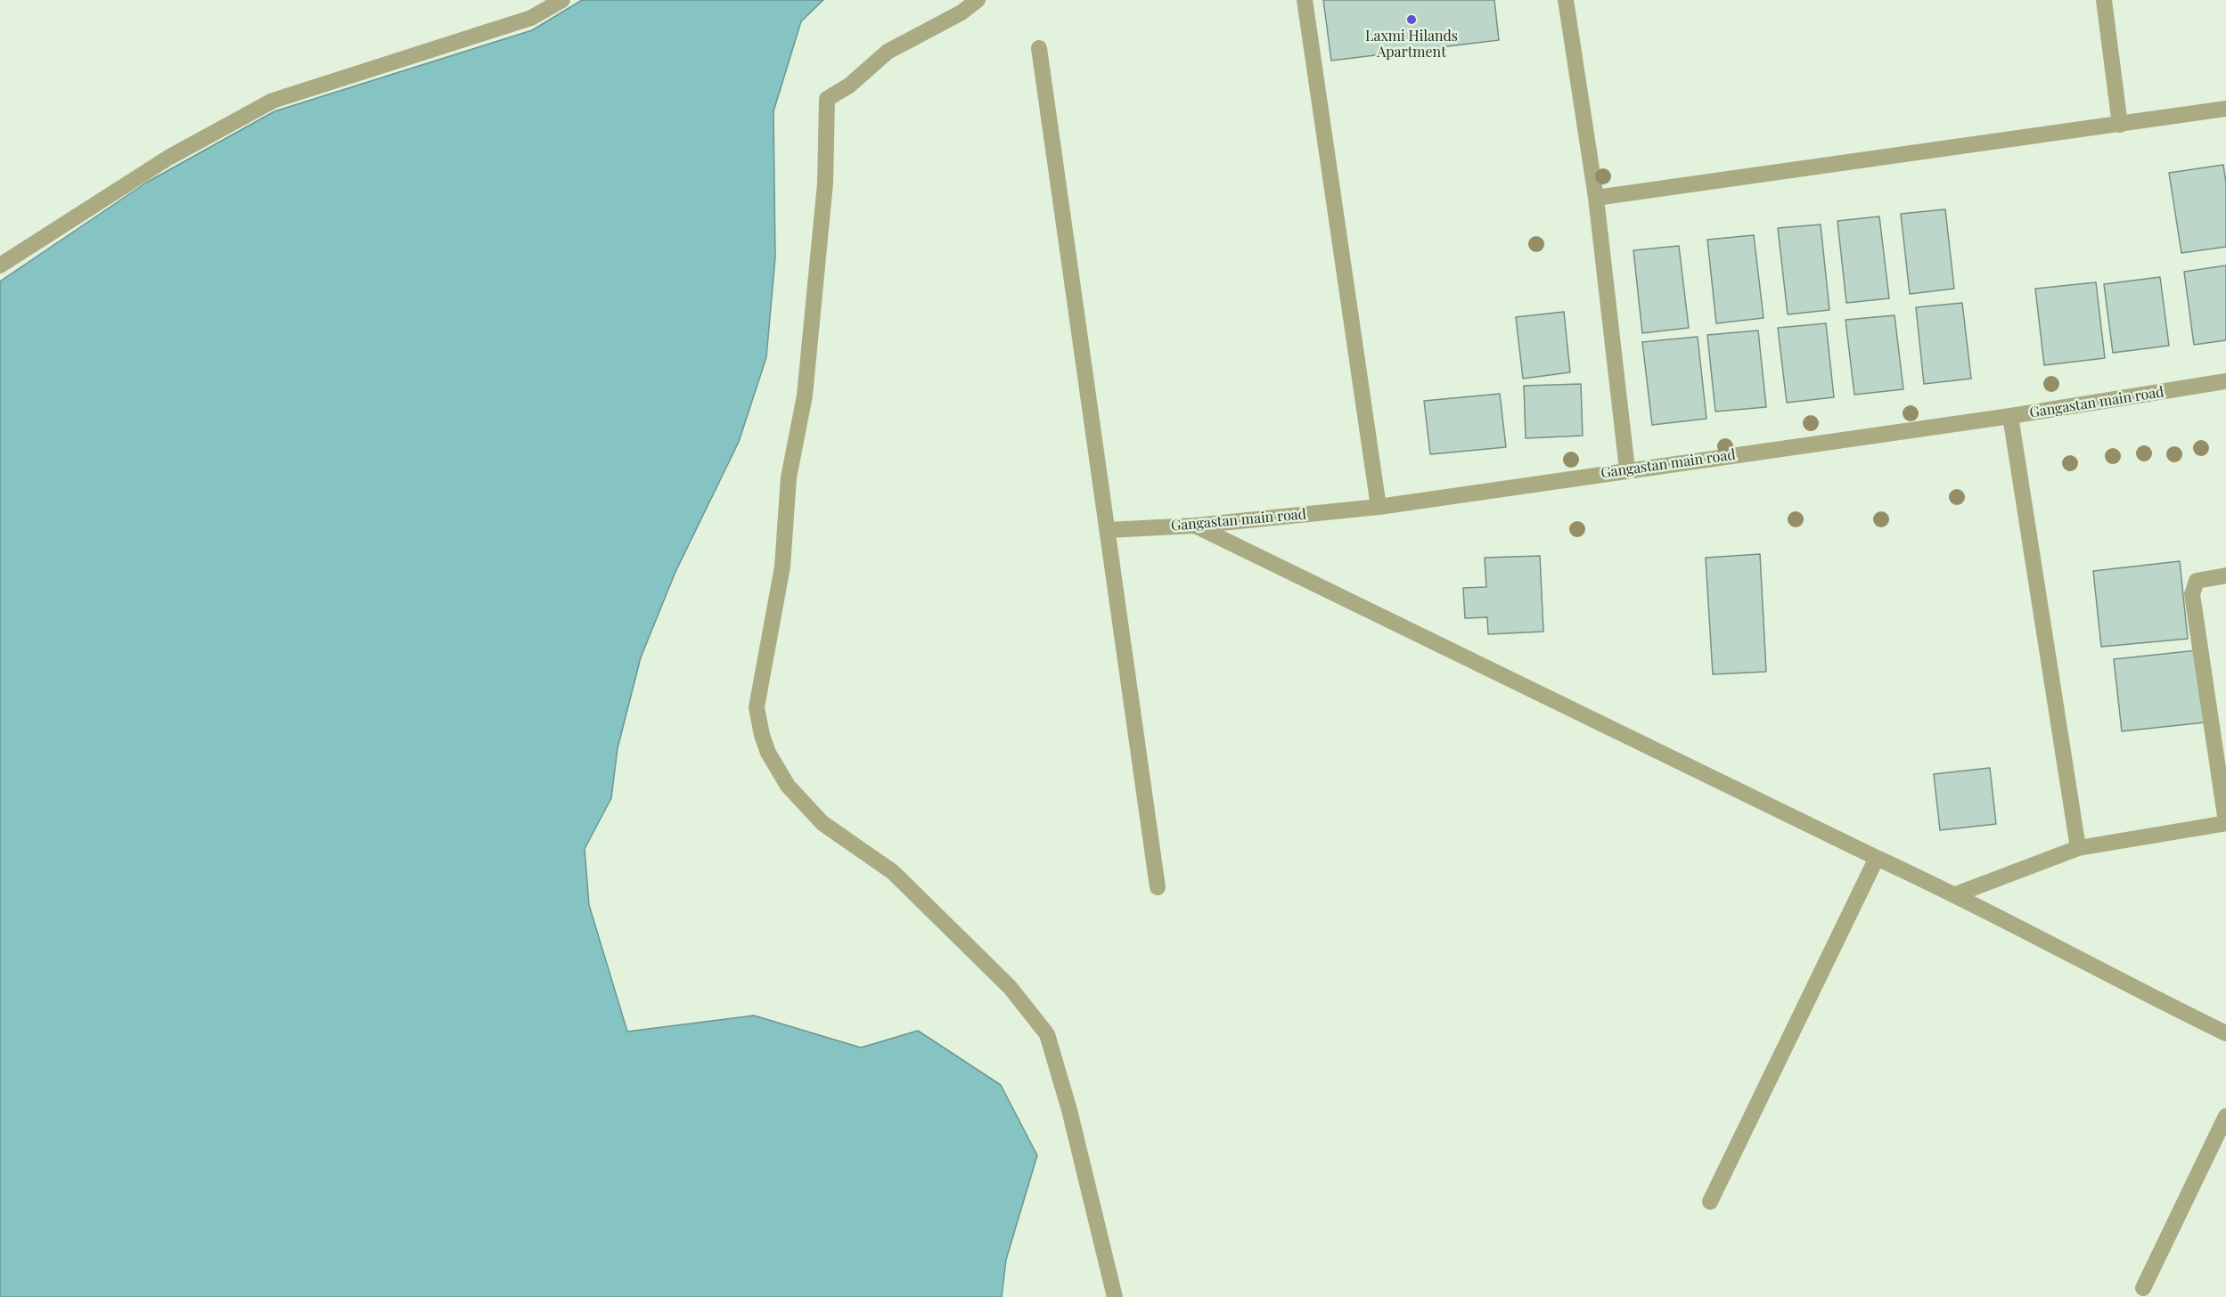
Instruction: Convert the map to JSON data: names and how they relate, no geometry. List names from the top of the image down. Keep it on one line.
{"streets":{"street":["Gangastan main road"]},"places":["Laxmi Hilands Apartment"]}
